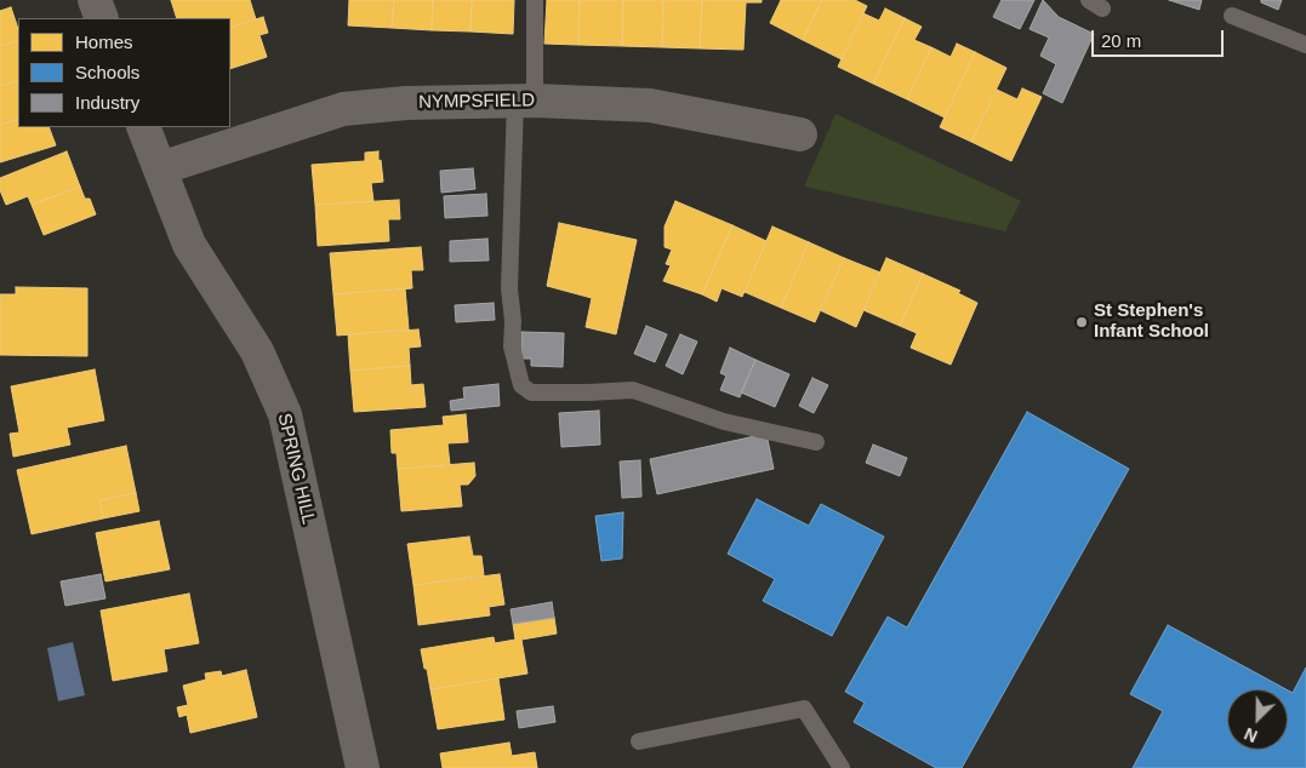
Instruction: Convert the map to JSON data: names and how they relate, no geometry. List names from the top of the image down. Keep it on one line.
{"streets":{"street":["NYMPSFIELD","SPRING HILL"]},"crossings":[["NYMPSFIELD","SPRING HILL"]],"places":["St Stephen's Infant School"],"legend":["Homes","Schools","Industry"],"scale_bar":"20 m","north":"bottom left"}
